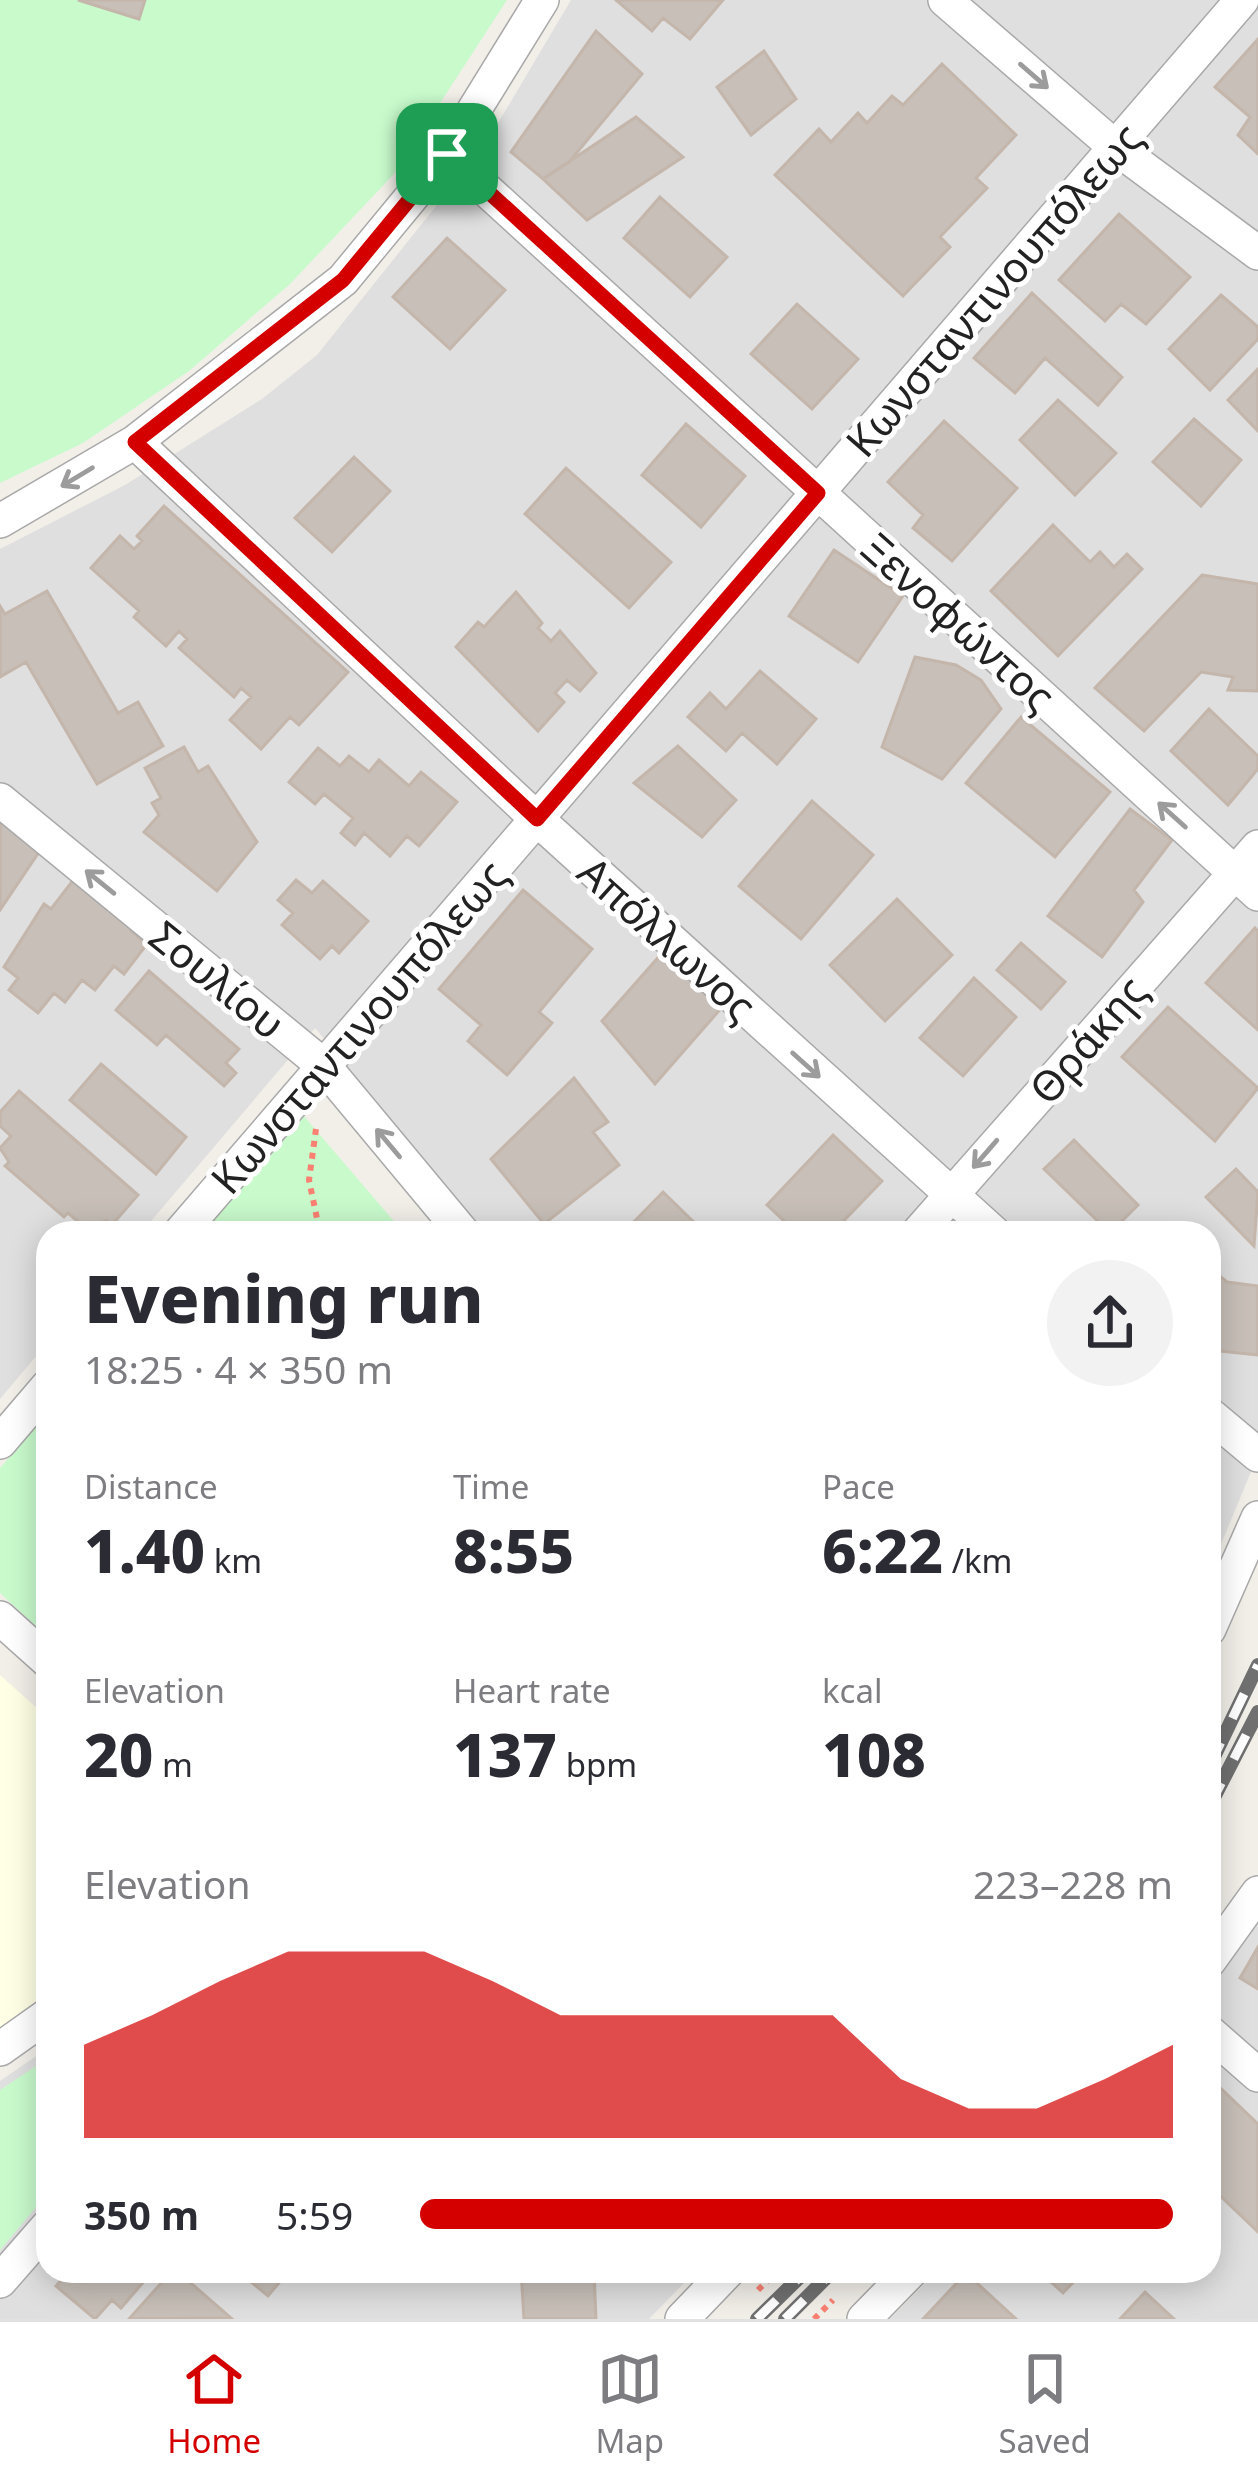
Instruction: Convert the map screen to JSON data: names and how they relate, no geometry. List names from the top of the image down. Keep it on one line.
{"streets":{"street":["Κωνσταντινουπόλεως","Ξενοφώντος","Απόλλωνος","Σουλίου","Θράκης"]},"crossings":[["Κωνσταντινουπόλεως","Ξενοφώντος"],["Κωνσταντινουπόλεως","Απόλλωνος"],["Κωνσταντινουπόλεως","Σουλίου"],["Ξενοφώντος","Θράκης"],["Απόλλωνος","Θράκης"]],"one_way":["Ξενοφώντος","Απόλλωνος","Σουλίου","Θράκης"],"page":{"heading":["Evening run","18:25 · 4 × 350 m"],"stats":[["Distance","1.40 km"],["Time","8:55"],["Pace","6:22 /km"],["Elevation","20 m"],["Heart rate","137 bpm"],["kcal","108"]],"chart":["Elevation","223–228 m"],"list":[{"name":"350 m","note":"5:59"}],"tabs":["Home","Map","Saved"]}}
